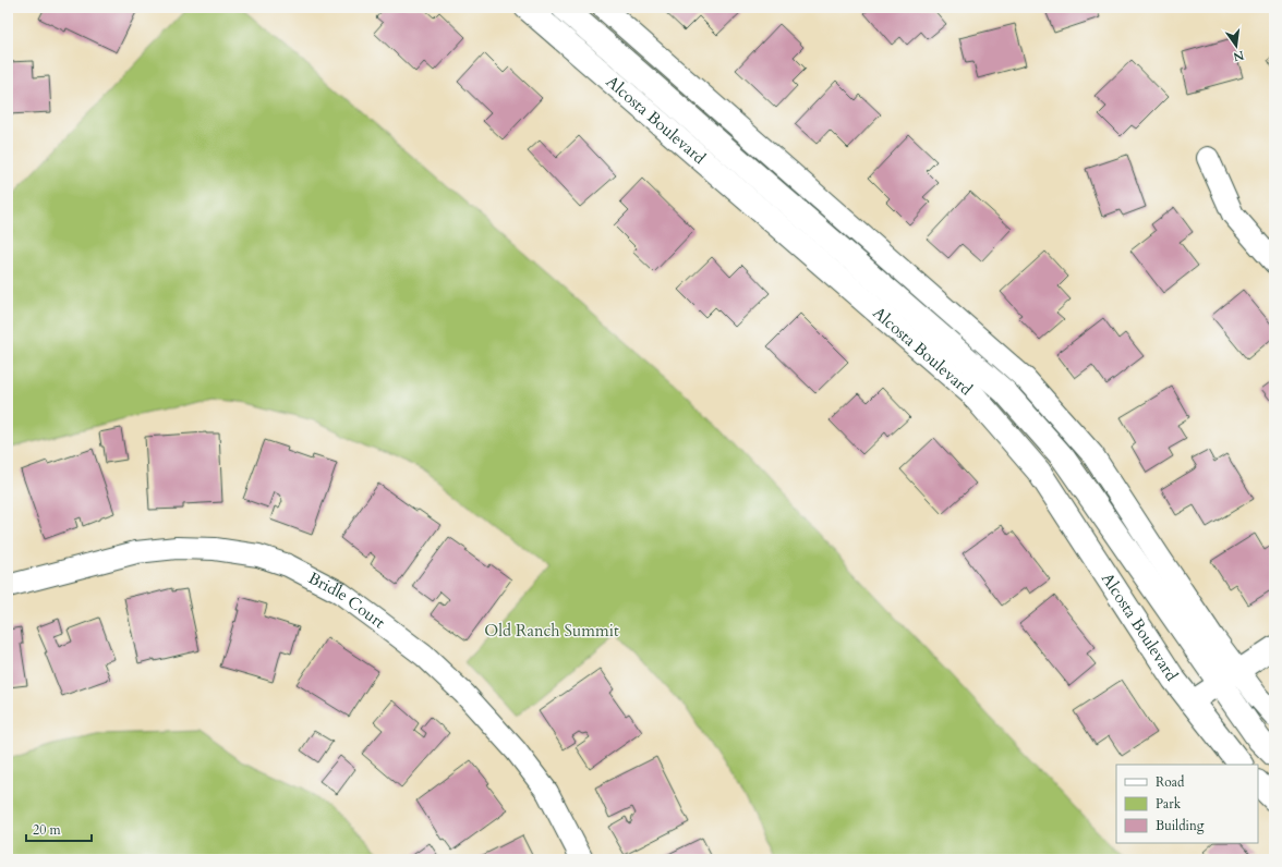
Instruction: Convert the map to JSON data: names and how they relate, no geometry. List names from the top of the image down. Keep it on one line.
{"streets":{"main road":["Alcosta Boulevard"],"street":["Bridle Court"]},"parks":["Old Ranch Summit"],"legend":["Road","Park","Building"],"scale_bar":"20 m","north":"bottom"}
